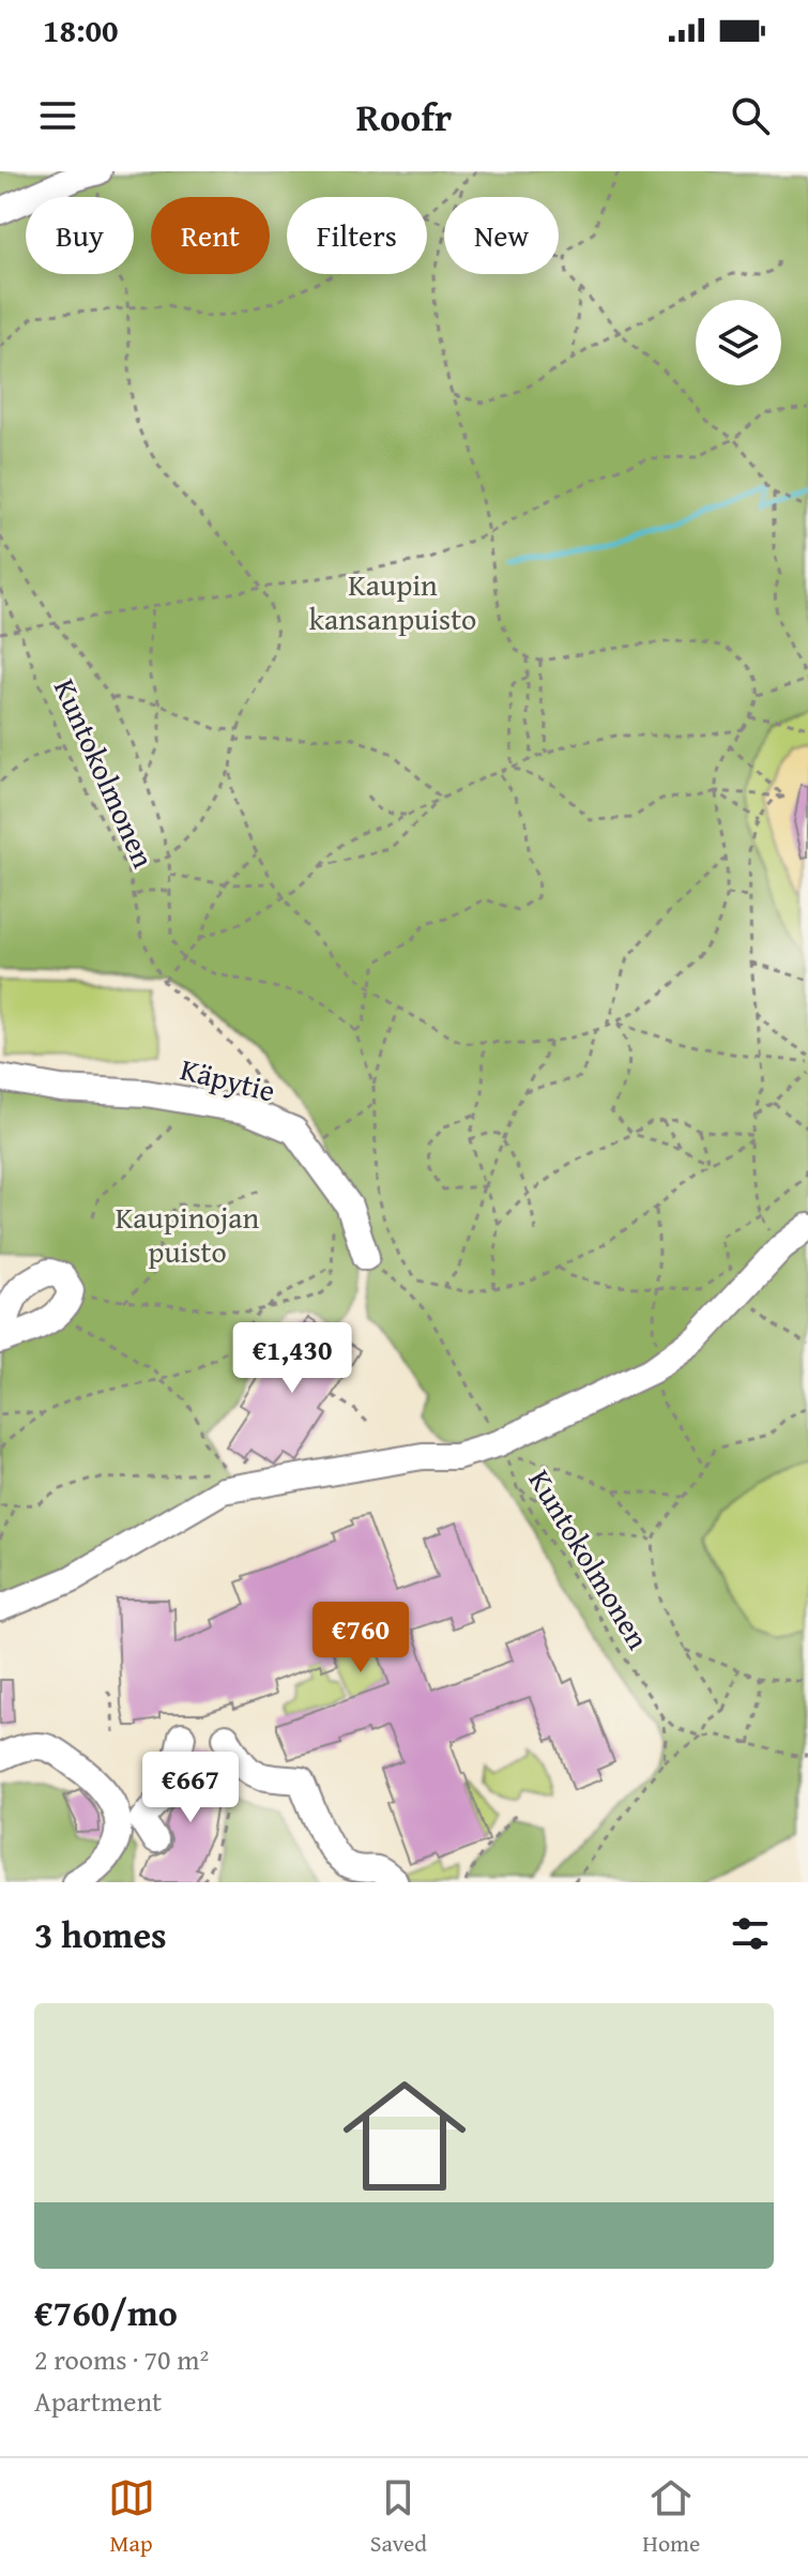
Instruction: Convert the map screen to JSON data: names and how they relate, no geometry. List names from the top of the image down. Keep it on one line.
{"streets":{"lane":["Käpytie"],"path":["Kuntokolmonen"]},"crossings":[["Kuntokolmonen","Käpytie"]],"parks":["Kaupin kansanpuisto","Kaupinojan puisto"],"page":{"status":"18:00","header":"Roofr","chip":["Buy","Rent","Filters","New"],"price":["€1,430","€760","€667"],"heading":"3 homes","list":[{"name":"€760/mo","note":"2 rooms · 70 m² · Apartment"}],"tabs":["Map","Saved","Home"]}}
